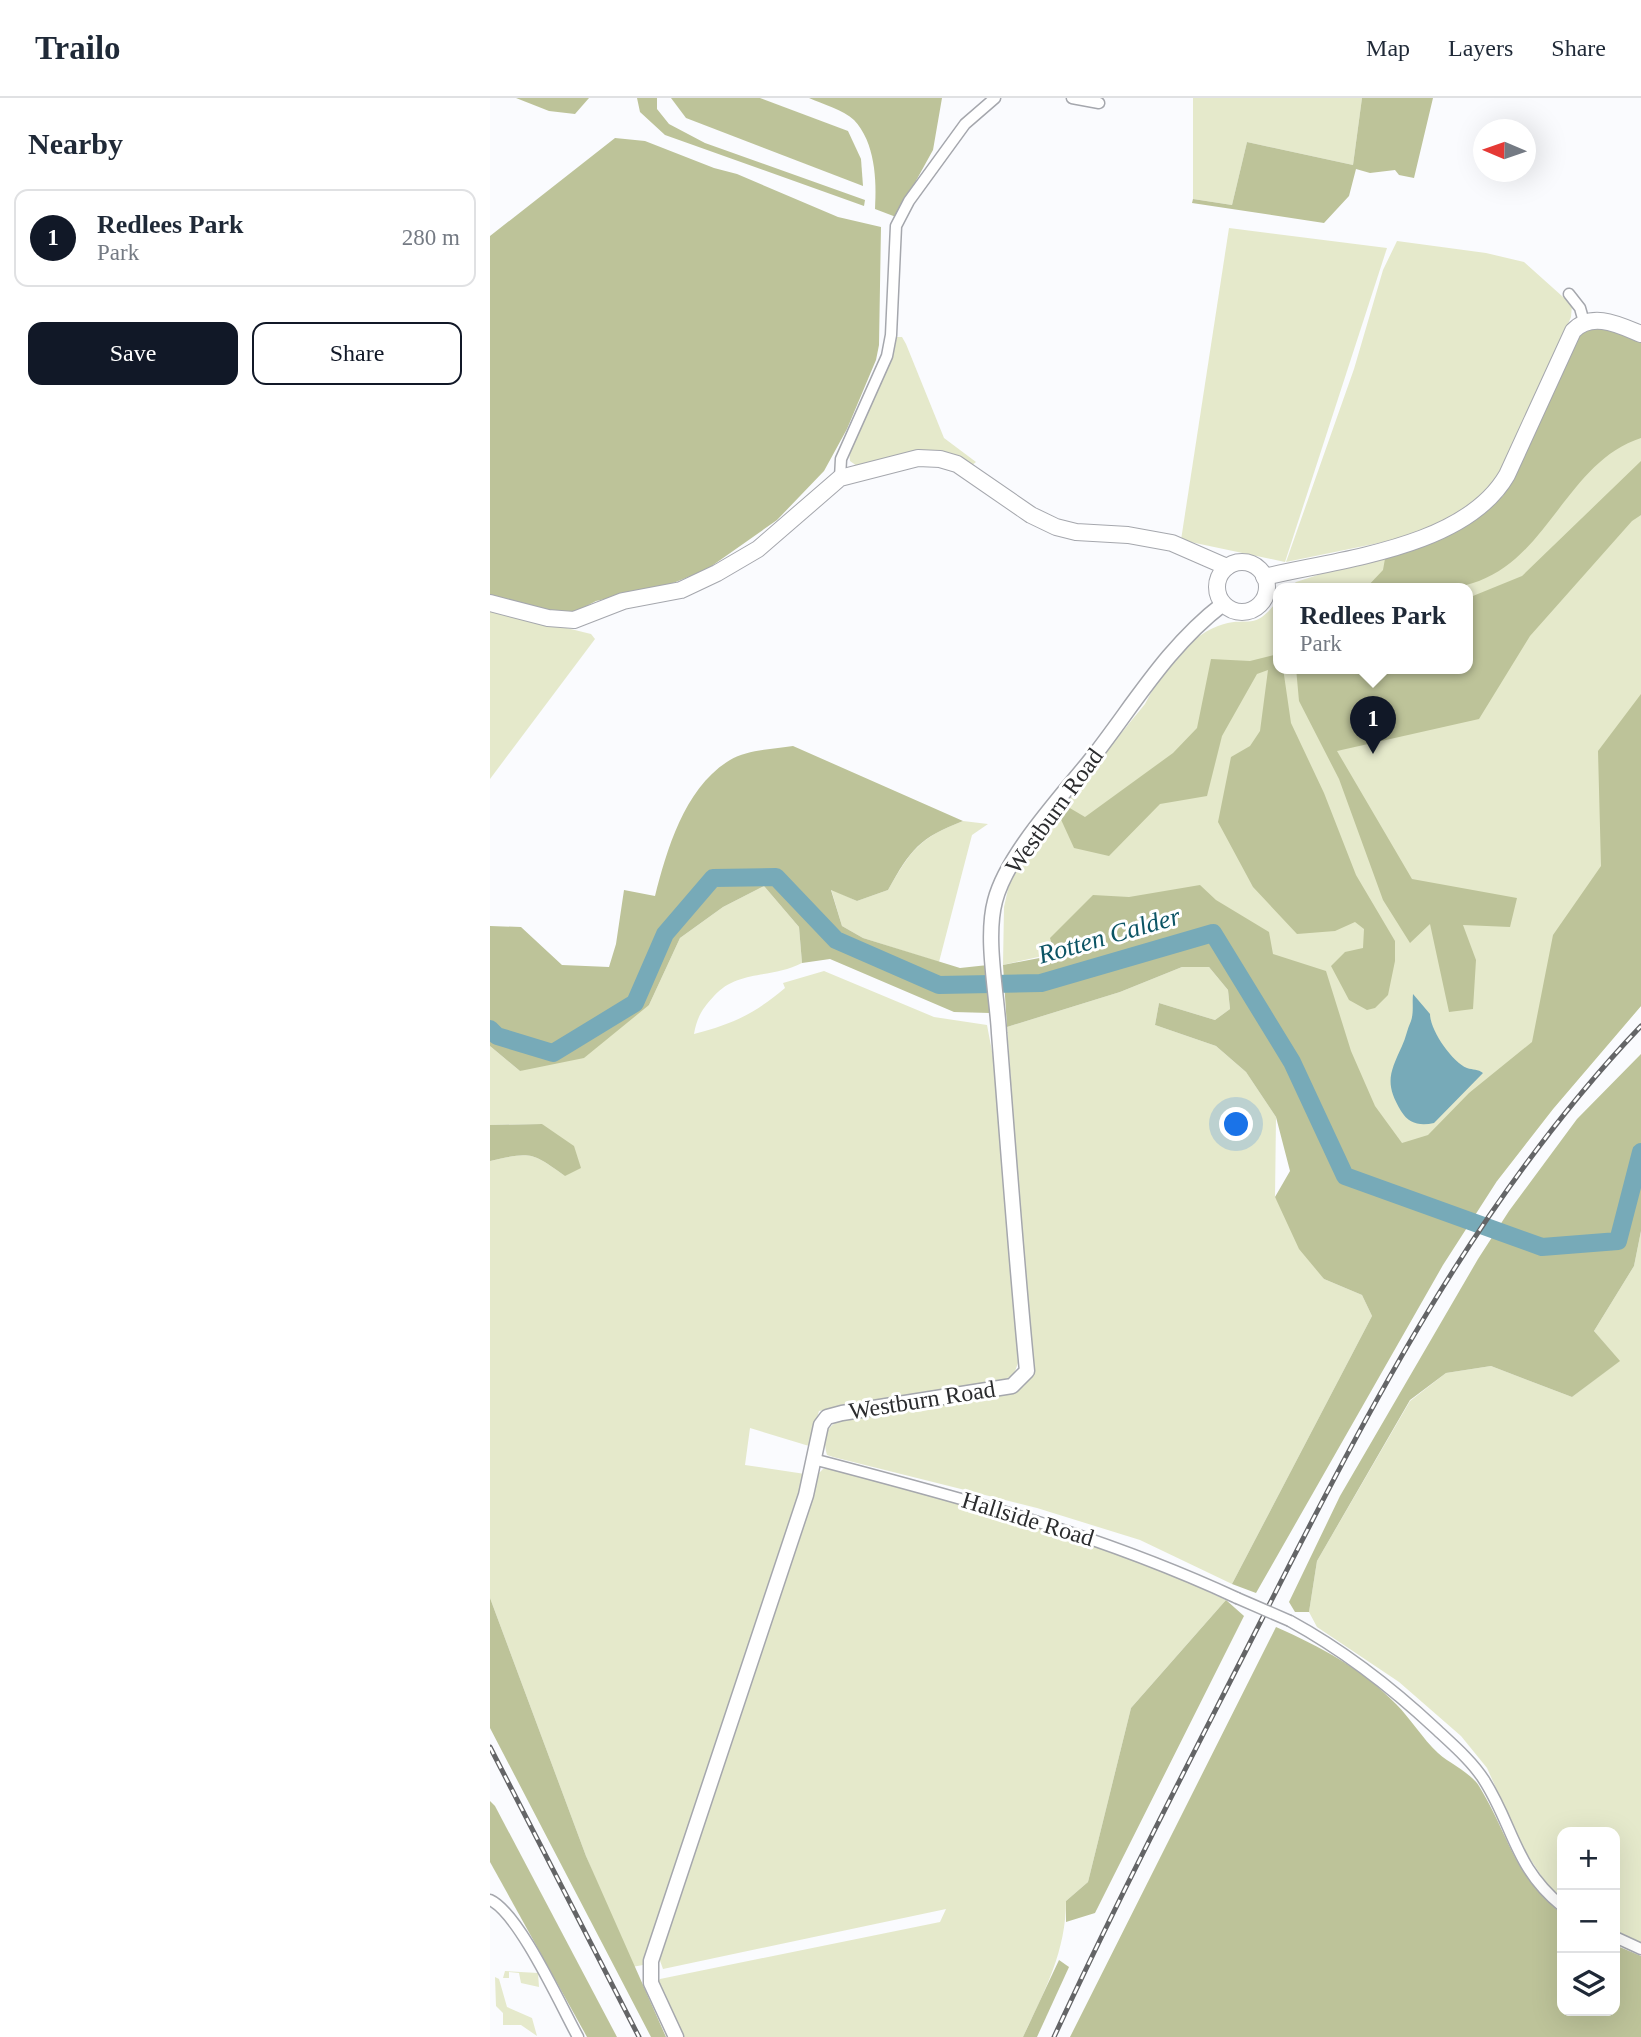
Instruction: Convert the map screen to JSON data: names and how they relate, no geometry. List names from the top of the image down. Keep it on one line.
{"streets":{"street":["Westburn Road","Hallside Road"]},"crossings":[["Westburn Road","Hallside Road"]],"water":["Rotten Calder"],"north":"left","page":{"header":"Trailo","nav":["Map","Layers","Share"],"heading":"Nearby","list":[{"mark":"1","name":"Redlees Park","note":"Park","value":"280 m"}],"buttons":["Save","Share"],"popup":["Redlees Park","Park"],"pins":"1","map_buttons":["+","−"]}}
